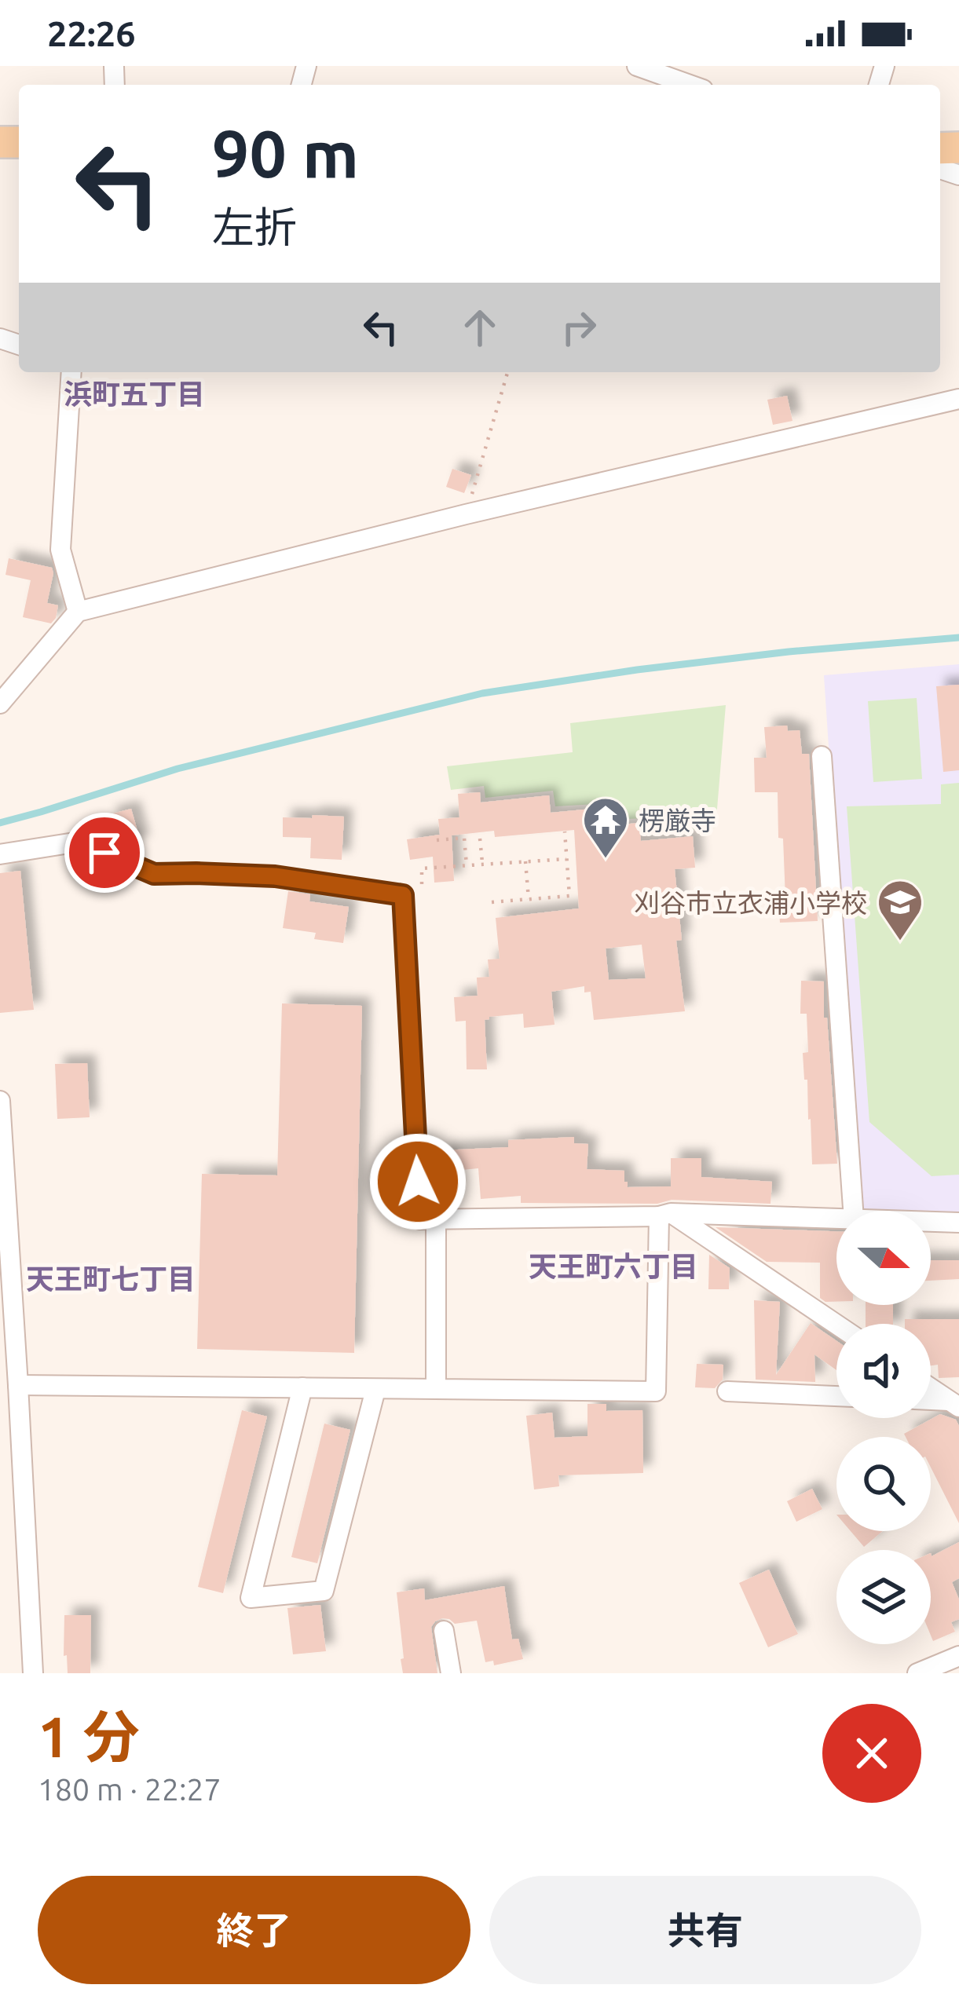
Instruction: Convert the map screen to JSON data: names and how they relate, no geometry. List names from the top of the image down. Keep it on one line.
{"districts":["浜町五丁目","天王町六丁目","天王町七丁目"],"places":{"temple":["楞厳寺"],"school or university":["刈谷市立衣浦小学校"]},"north":"right","page":{"status":"22:26","turn":["90 m","左折"],"heading":["1 分","180 m · 22:27"],"buttons":["終了","共有"]}}
